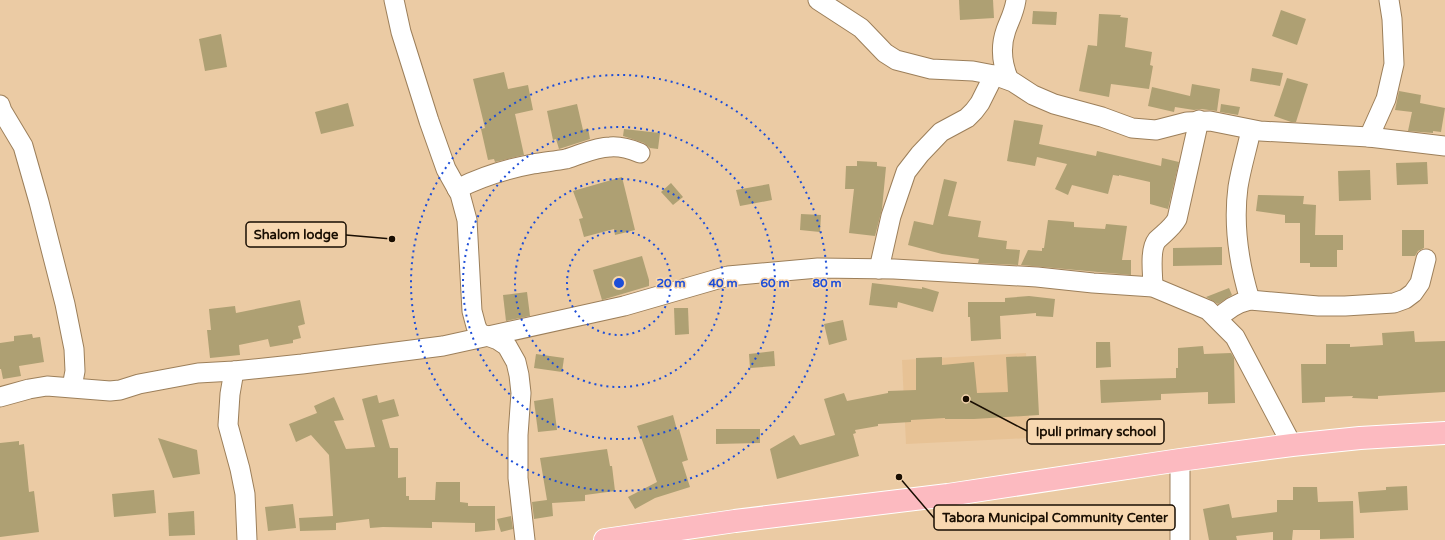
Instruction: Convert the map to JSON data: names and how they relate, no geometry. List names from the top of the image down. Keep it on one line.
{"places":["Shalom lodge","Ipuli primary school","Tabora Municipal Community Center"],"rings":["20 m","40 m","60 m","80 m"]}
